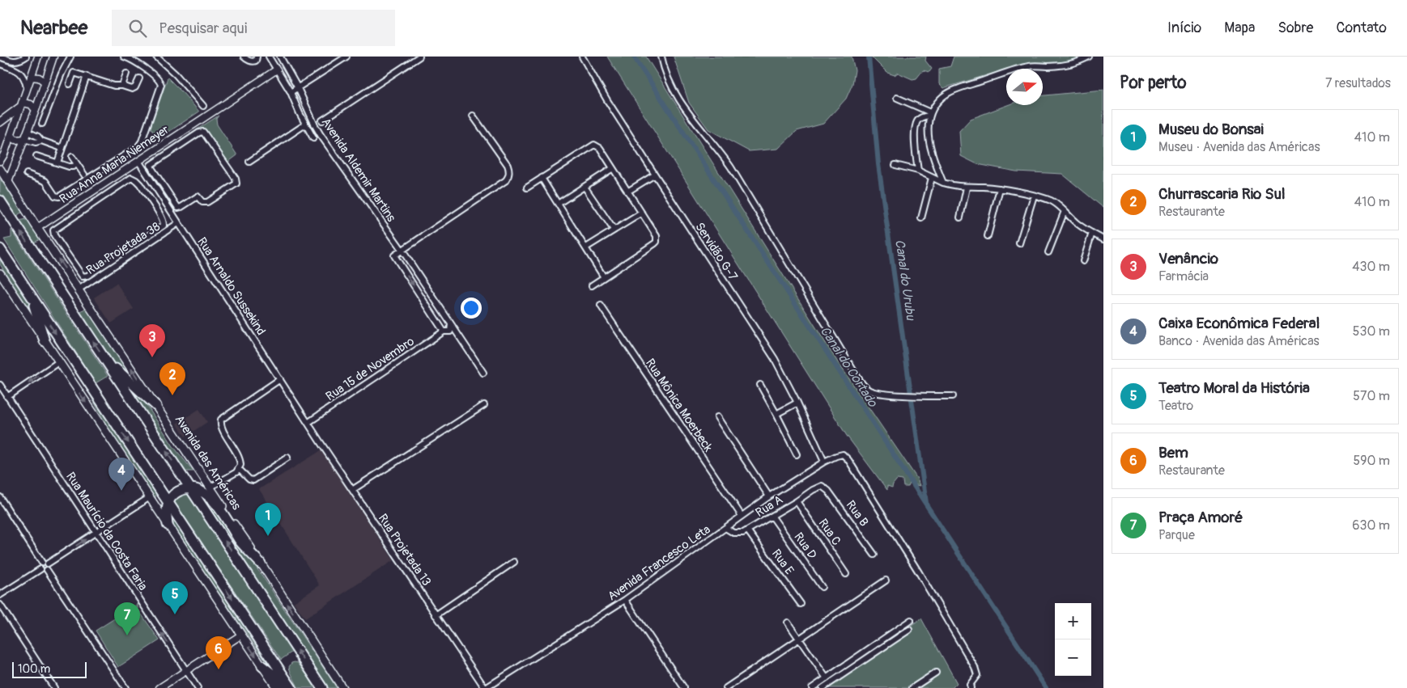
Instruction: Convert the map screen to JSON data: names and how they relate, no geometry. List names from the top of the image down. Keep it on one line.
{"streets":{"main road":["Avenida das Américas"],"street":["Rua Anna Maria Niemeyer","Avenida Aldemir Martins","Rua Projetada 38","Servidão G-7","Rua Arnaldo Sussekind","Rua 15 de Novembro","Rua Mônica Moerbeck","Rua A","Rua B","Rua Maurício da Costa Faria","Rua C","Rua D","Rua Projetada 13","Rua E","Avenida Francesco Leta"]},"crossings":[["Rua Anna Maria Niemeyer","Avenida Aldemir Martins"],["Rua Anna Maria Niemeyer","Rua Arnaldo Sussekind"],["Rua Anna Maria Niemeyer","Avenida das Américas"],["Rua Projetada 38","Rua Arnaldo Sussekind"],["Rua Projetada 38","Avenida das Américas"],["Servidão G-7","Avenida Francesco Leta"],["Rua Arnaldo Sussekind","Rua 15 de Novembro"],["Rua Arnaldo Sussekind","Rua Projetada 13"],["Rua 15 de Novembro","Rua Projetada 13"],["Rua Mônica Moerbeck","Avenida Francesco Leta"],["Rua A","Rua B"],["Rua A","Rua C"],["Rua A","Rua D"],["Rua A","Rua E"],["Rua A","Avenida Francesco Leta"],["Rua Projetada 13","Avenida Francesco Leta"]],"one_way":["Rua Maurício da Costa Faria"],"water":["Canal do Urubu","Canal do Cortado"],"scale_bar":"100 m","north":"right","page":{"header":"Nearbee","search":"Pesquisar aqui","nav":["Início","Mapa","Sobre","Contato"],"heading":["Por perto","7 resultados"],"list":[{"mark":"1","name":"Museu do Bonsai","note":"Museu · Avenida das Américas","value":"410 m"},{"mark":"2","name":"Churrascaria Rio Sul","note":"Restaurante","value":"410 m"},{"mark":"3","name":"Venâncio","note":"Farmácia","value":"430 m"},{"mark":"4","name":"Caixa Econômica Federal","note":"Banco · Avenida das Américas","value":"530 m"},{"mark":"5","name":"Teatro Moral da História","note":"Teatro","value":"570 m"},{"mark":"6","name":"Bem","note":"Restaurante","value":"590 m"},{"mark":"7","name":"Praça Amoré","note":"Parque","value":"630 m"}],"pins":["3","2","4","1","5","7","6"],"map_buttons":["+","−"],"scale":"100 m"}}
